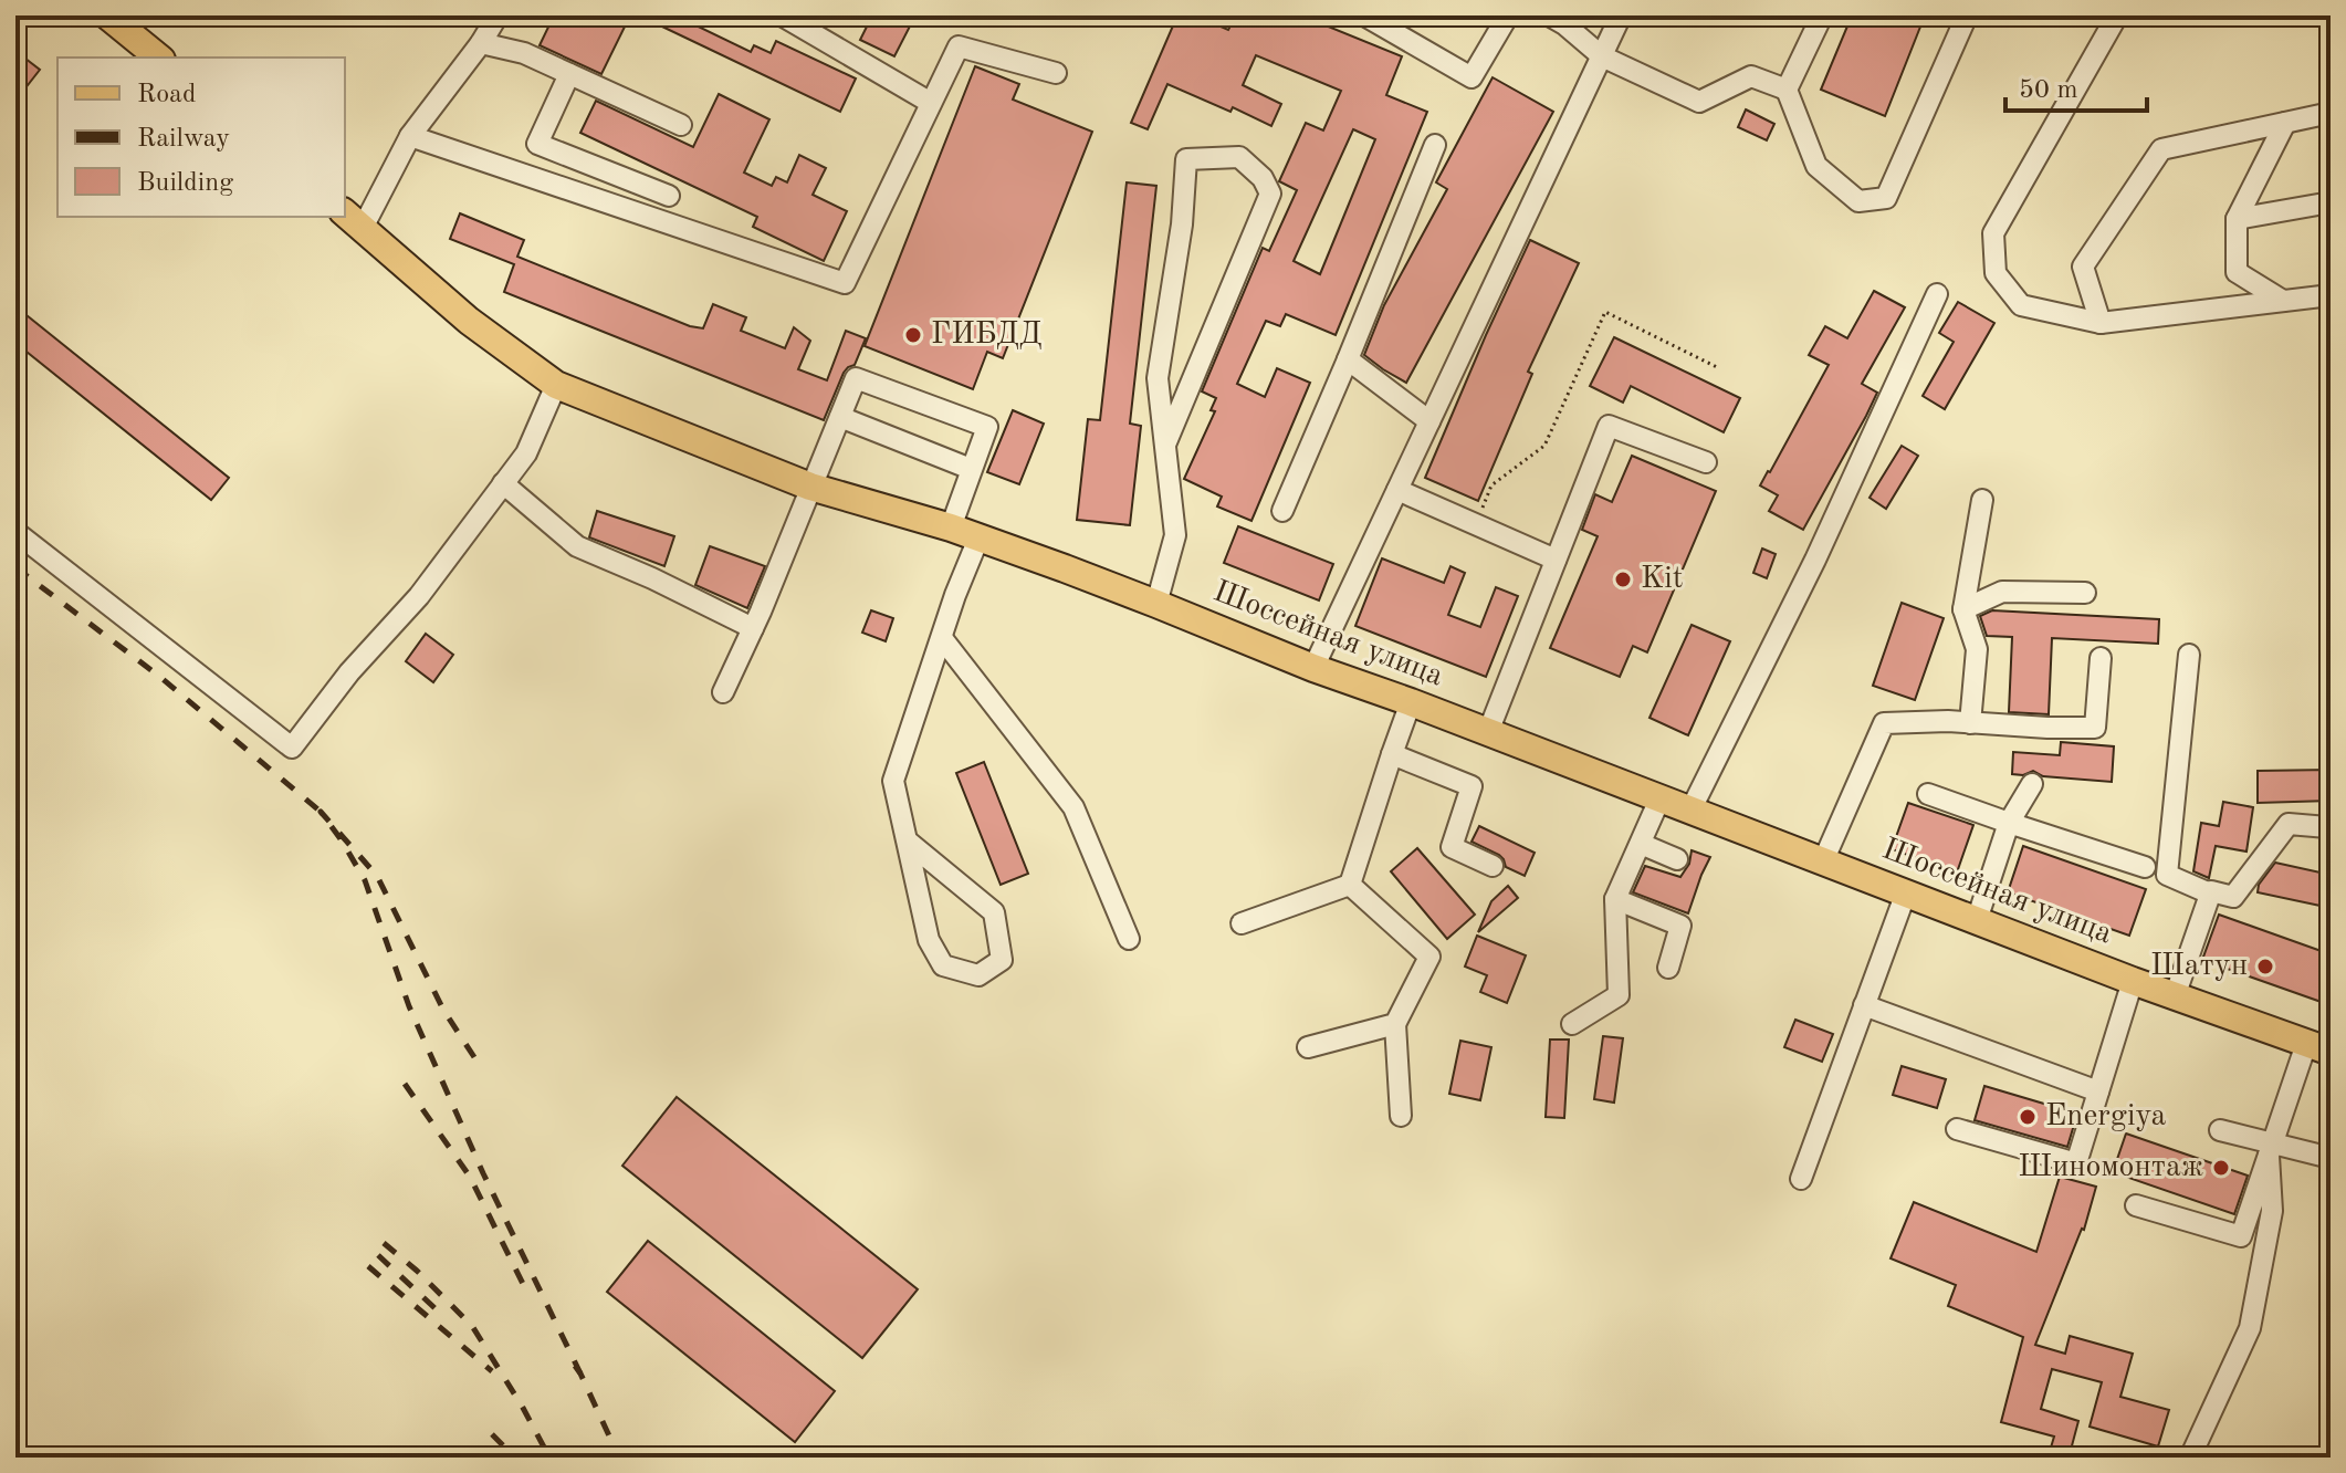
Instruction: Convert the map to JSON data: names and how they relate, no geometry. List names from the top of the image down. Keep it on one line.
{"streets":{"main road":["Шоссейная улица"]},"places":["ГИБДД","Kit","Шатун","Energiya","Шиномонтаж"],"legend":["Road","Railway","Building"],"scale_bar":"50 m"}
